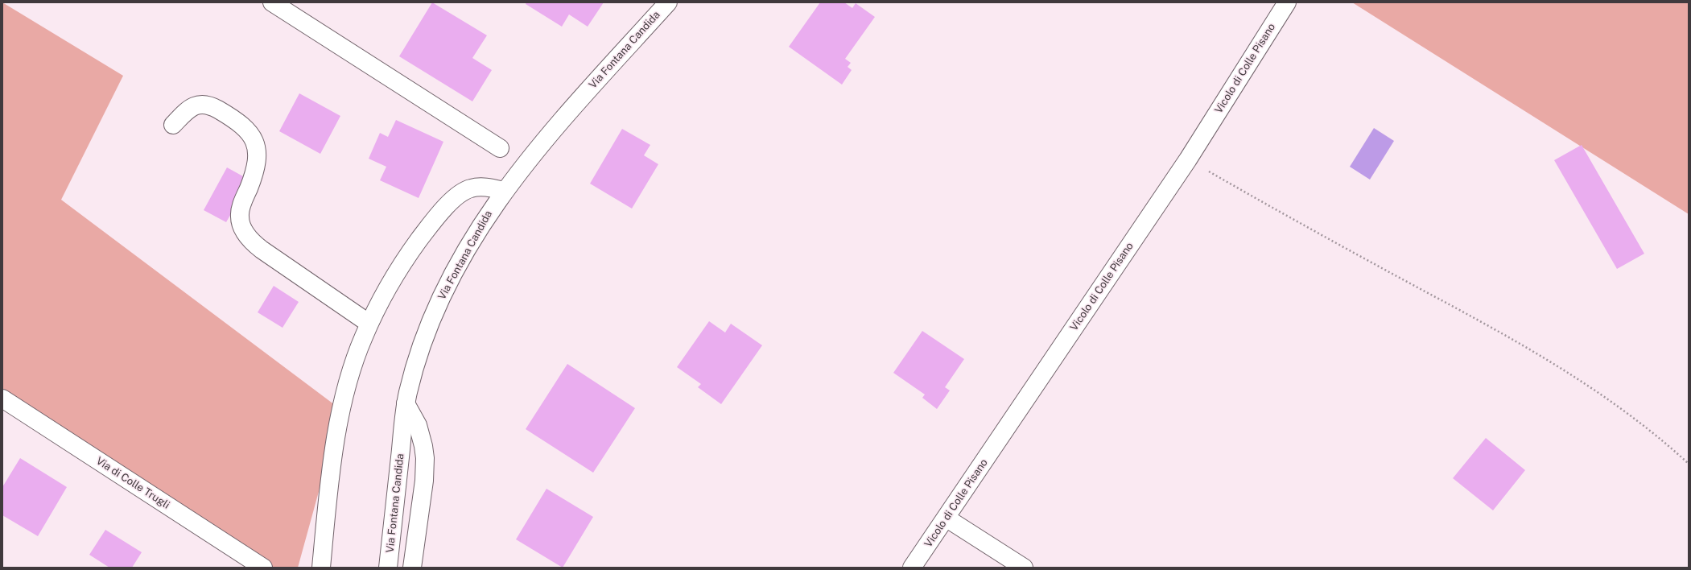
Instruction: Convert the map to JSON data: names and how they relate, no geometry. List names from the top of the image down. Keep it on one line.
{"streets":{"street":["Via Fontana Candida","Vicolo di Colle Pisano","Via di Colle Trugli"]}}
